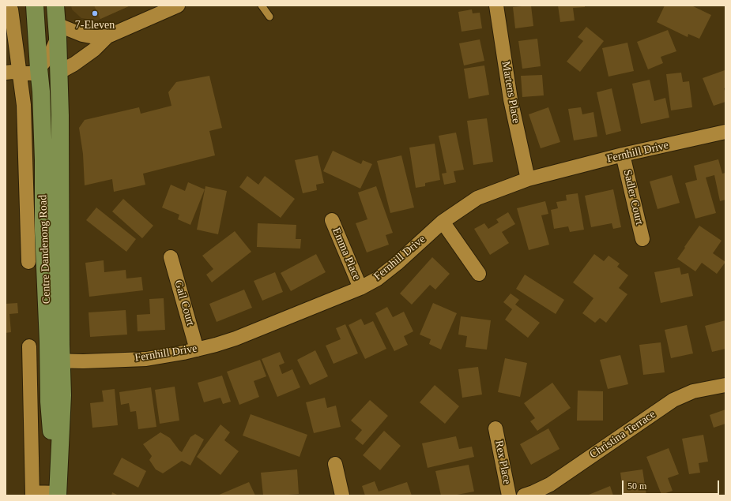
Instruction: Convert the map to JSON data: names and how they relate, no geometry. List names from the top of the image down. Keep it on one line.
{"streets":{"main road":["Centre Dandenong Road"],"street":["Martens Place","Fernhill Drive","Sadler Court","Emma Place","Gail Court","Christina Terrace","Rex Place"]},"crossings":[["Martens Place","Fernhill Drive"],["Fernhill Drive","Sadler Court"],["Fernhill Drive","Centre Dandenong Road"],["Fernhill Drive","Emma Place"],["Fernhill Drive","Gail Court"]],"places":["7-Eleven"],"scale_bar":"50 m"}
